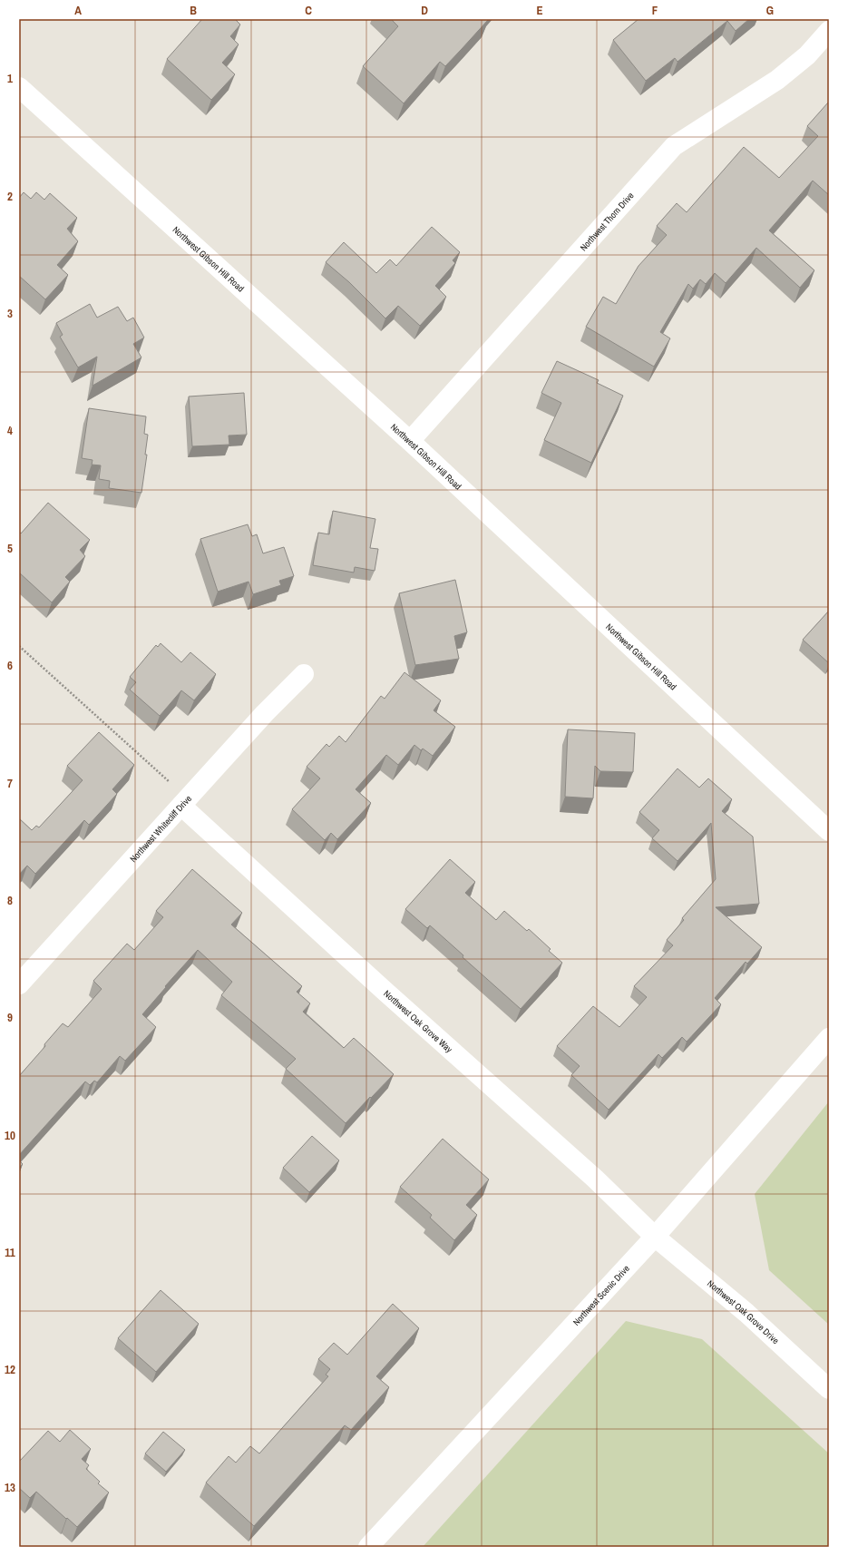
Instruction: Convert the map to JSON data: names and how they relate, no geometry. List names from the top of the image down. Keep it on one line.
{"streets":{"street":["Northwest Thorn Drive","Northwest Gibson Hill Road","Northwest Whitecliff Drive","Northwest Oak Grove Way","Northwest Scenic Drive","Northwest Oak Grove Drive"]},"crossings":[["Northwest Thorn Drive","Northwest Gibson Hill Road"],["Northwest Whitecliff Drive","Northwest Oak Grove Way"],["Northwest Oak Grove Way","Northwest Scenic Drive"],["Northwest Oak Grove Way","Northwest Oak Grove Drive"],["Northwest Scenic Drive","Northwest Oak Grove Drive"]],"grid":{"columns":["A","B","C","D","E","F","G"],"rows":["1","2","3","4","5","6","7","8","9","10","11","12","13"]}}
